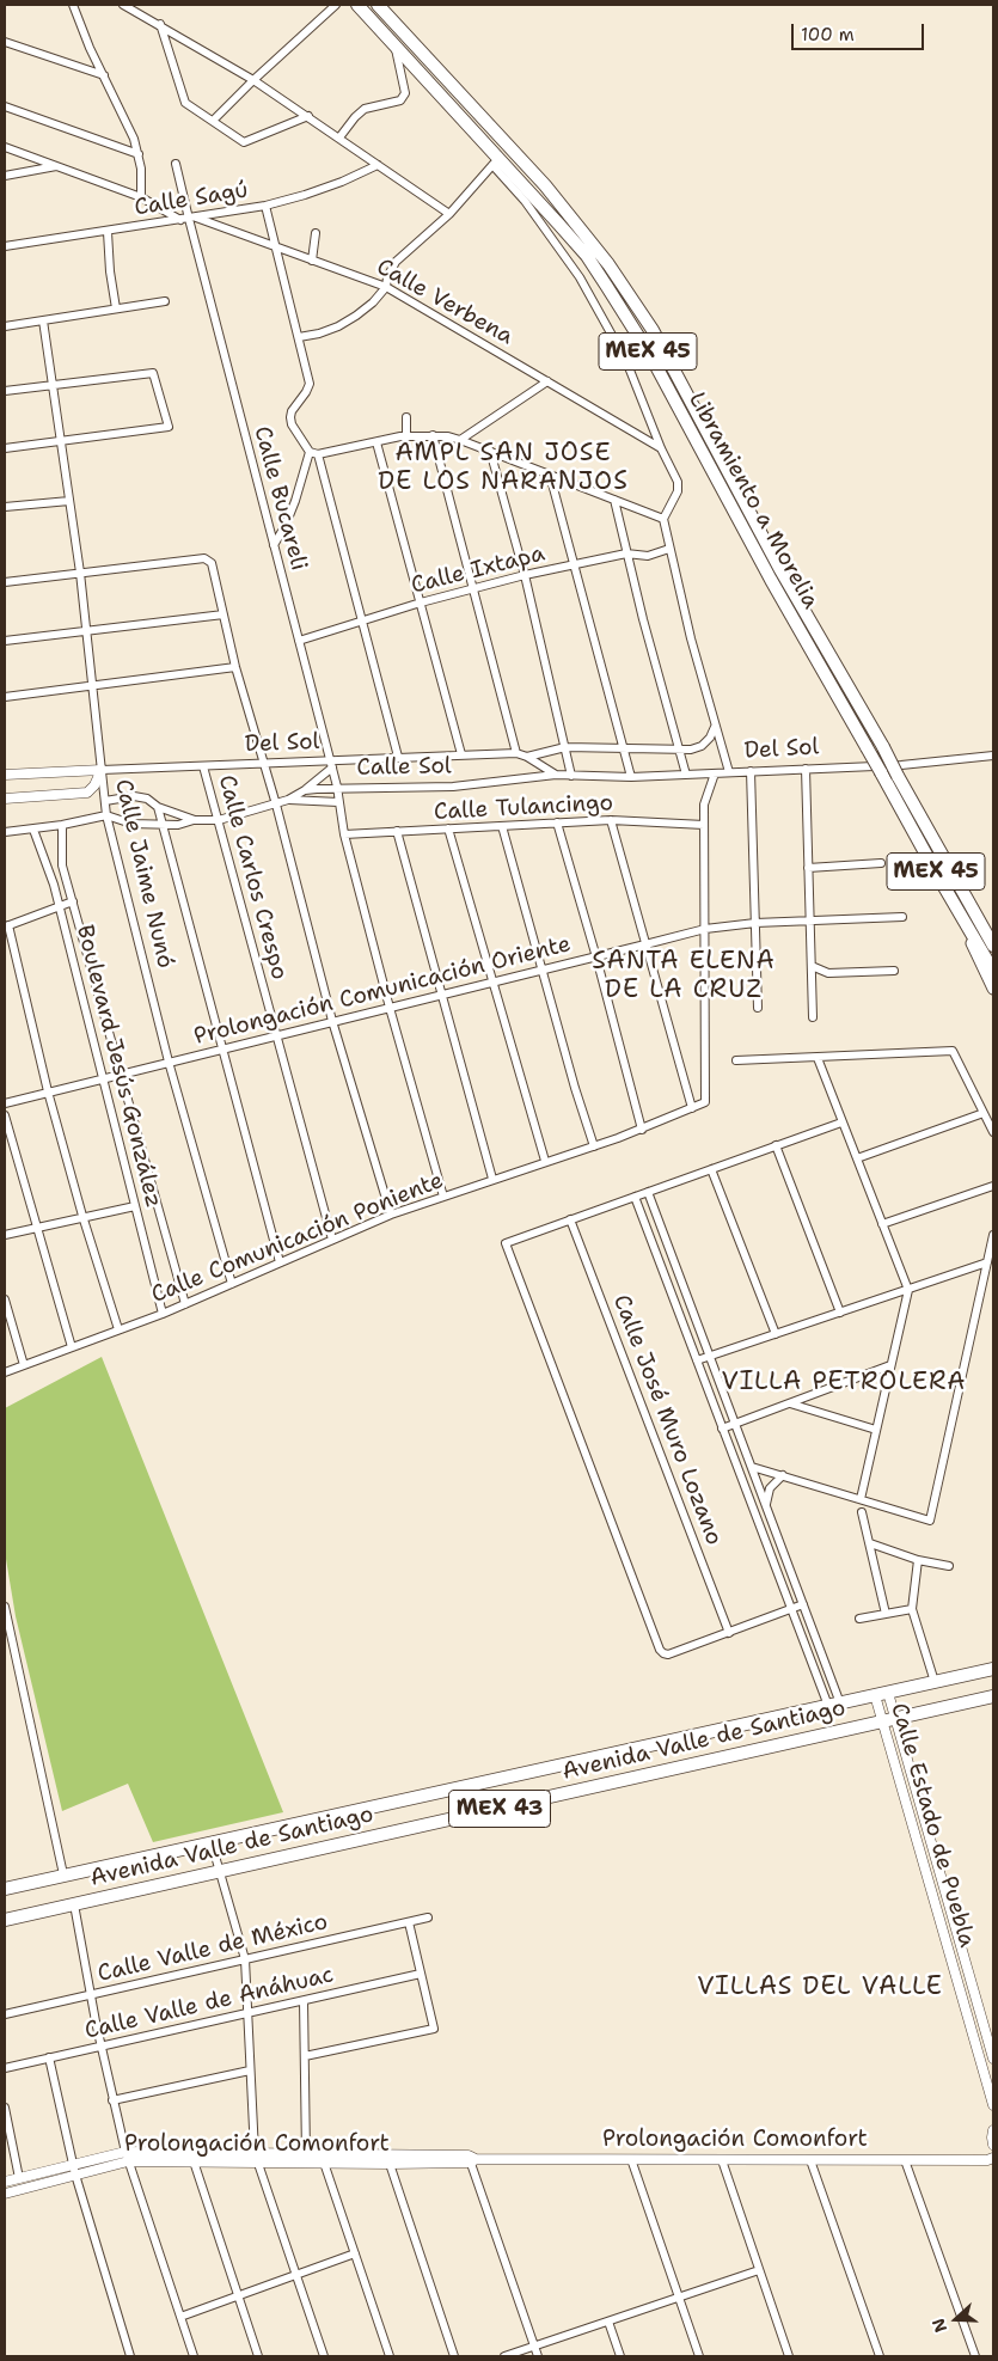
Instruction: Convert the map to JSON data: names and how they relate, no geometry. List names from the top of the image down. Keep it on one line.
{"streets":{"main road":["MEX 45","Libramiento a Morelia","Avenida Valle de Santiago","MEX 43"],"street":["Calle Sagú","Calle Verbena","Calle Bucareli","Calle Ixtapa","Del Sol","Calle Sol","Calle Tulancingo","Calle Jaime Nunó","Calle Carlos Crespo","Prolongación Comunicación Oriente","Boulevard Jesús González","Calle Comunicación Poniente","Calle José Muro Lozano","Calle Estado de Puebla","Calle Valle de México","Calle Valle de Anáhuac","Prolongación Comonfort"]},"crossings":[["Calle Sagú","Calle Verbena"],["Calle Sagú","Calle Bucareli"],["Calle Verbena","Calle Bucareli"],["Calle Bucareli","Calle Ixtapa"],["Calle Bucareli","Del Sol"],["Calle Bucareli","Calle Sol"],["Calle Bucareli","Calle Tulancingo"],["Calle Bucareli","Prolongación Comunicación Oriente"],["Calle Bucareli","Calle Comunicación Poniente"],["Del Sol","Calle Sol"],["Del Sol","Calle Jaime Nunó"],["Del Sol","Calle Carlos Crespo"],["Calle Jaime Nunó","Prolongación Comunicación Oriente"],["Calle Jaime Nunó","Calle Comunicación Poniente"],["Calle Carlos Crespo","Prolongación Comunicación Oriente"],["Calle Carlos Crespo","Calle Comunicación Poniente"],["Prolongación Comunicación Oriente","Boulevard Jesús González"],["Prolongación Comunicación Oriente","Calle Comunicación Poniente"],["Boulevard Jesús González","Calle Comunicación Poniente"],["Avenida Valle de Santiago","Calle Estado de Puebla"]],"districts":["AMPL SAN JOSE DE LOS NARANJOS","SANTA ELENA DE LA CRUZ","VILLA PETROLERA","VILLAS DEL VALLE"],"scale_bar":"100 m","north":"left"}
